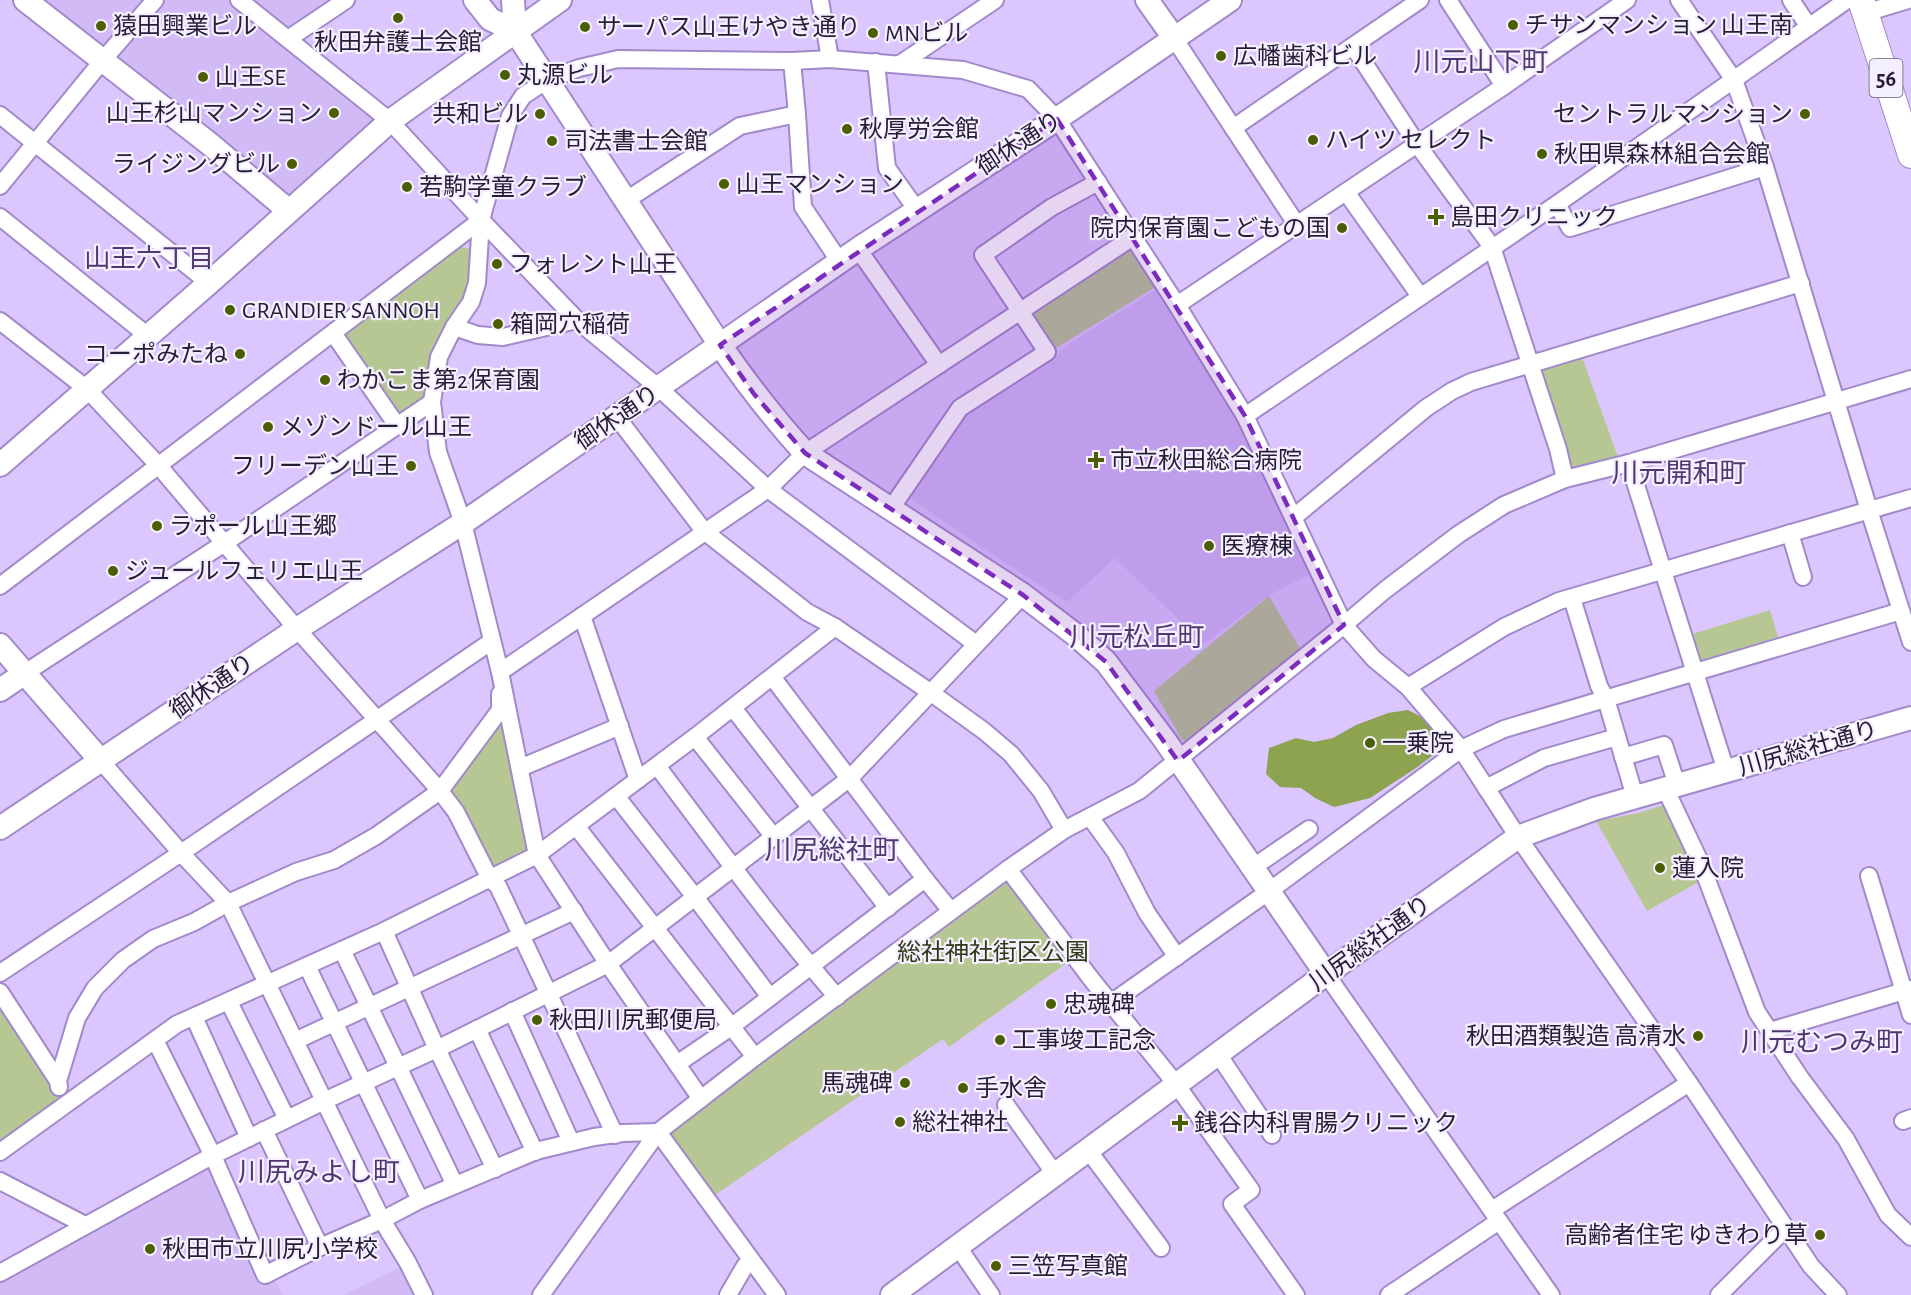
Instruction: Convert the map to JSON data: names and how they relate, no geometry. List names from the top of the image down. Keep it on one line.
{"streets":{"main road":["56"],"street":["御休通り","川尻総社通り"]},"districts":["川元山下町","山王六丁目","川元開和町","川元松丘町","川尻総社町","川元むつみ町","川尻みよし町"],"parks":["総社神社街区公園"],"places":{"other":["秋田弁護士会館","チサンマンション 山王南","猿田興業ビル","サーパス山王けやき通り","MNビル","広幡歯科ビル","丸源ビル","山王SE","山王杉山マンション","共和ビル","セントラルマンション","秋厚労会館","ハイツ セレクト","司法書士会館","秋田県森林組合会館","ライジングビル","山王マンション","若駒学童クラブ","院内保育園こどもの国","フォレント山王","GRANDIER SANNOH","箱岡穴稲荷","コーポみたね","わかこま第2保育園","メゾンドール山王","フリーデン山王","ラポール山王郷","医療棟","ジュールフェリエ山王","一乗院","蓮入院","忠魂碑","秋田川尻郵便局","秋田酒類製造 高清水","工事竣工記念","馬魂碑","手水舎","総社神社","高齢者住宅 ゆきわり草","秋田市立川尻小学校","三笠写真館"],"health":["島田クリニック","市立秋田総合病院","銭谷内科胃腸クリニック"]}}
